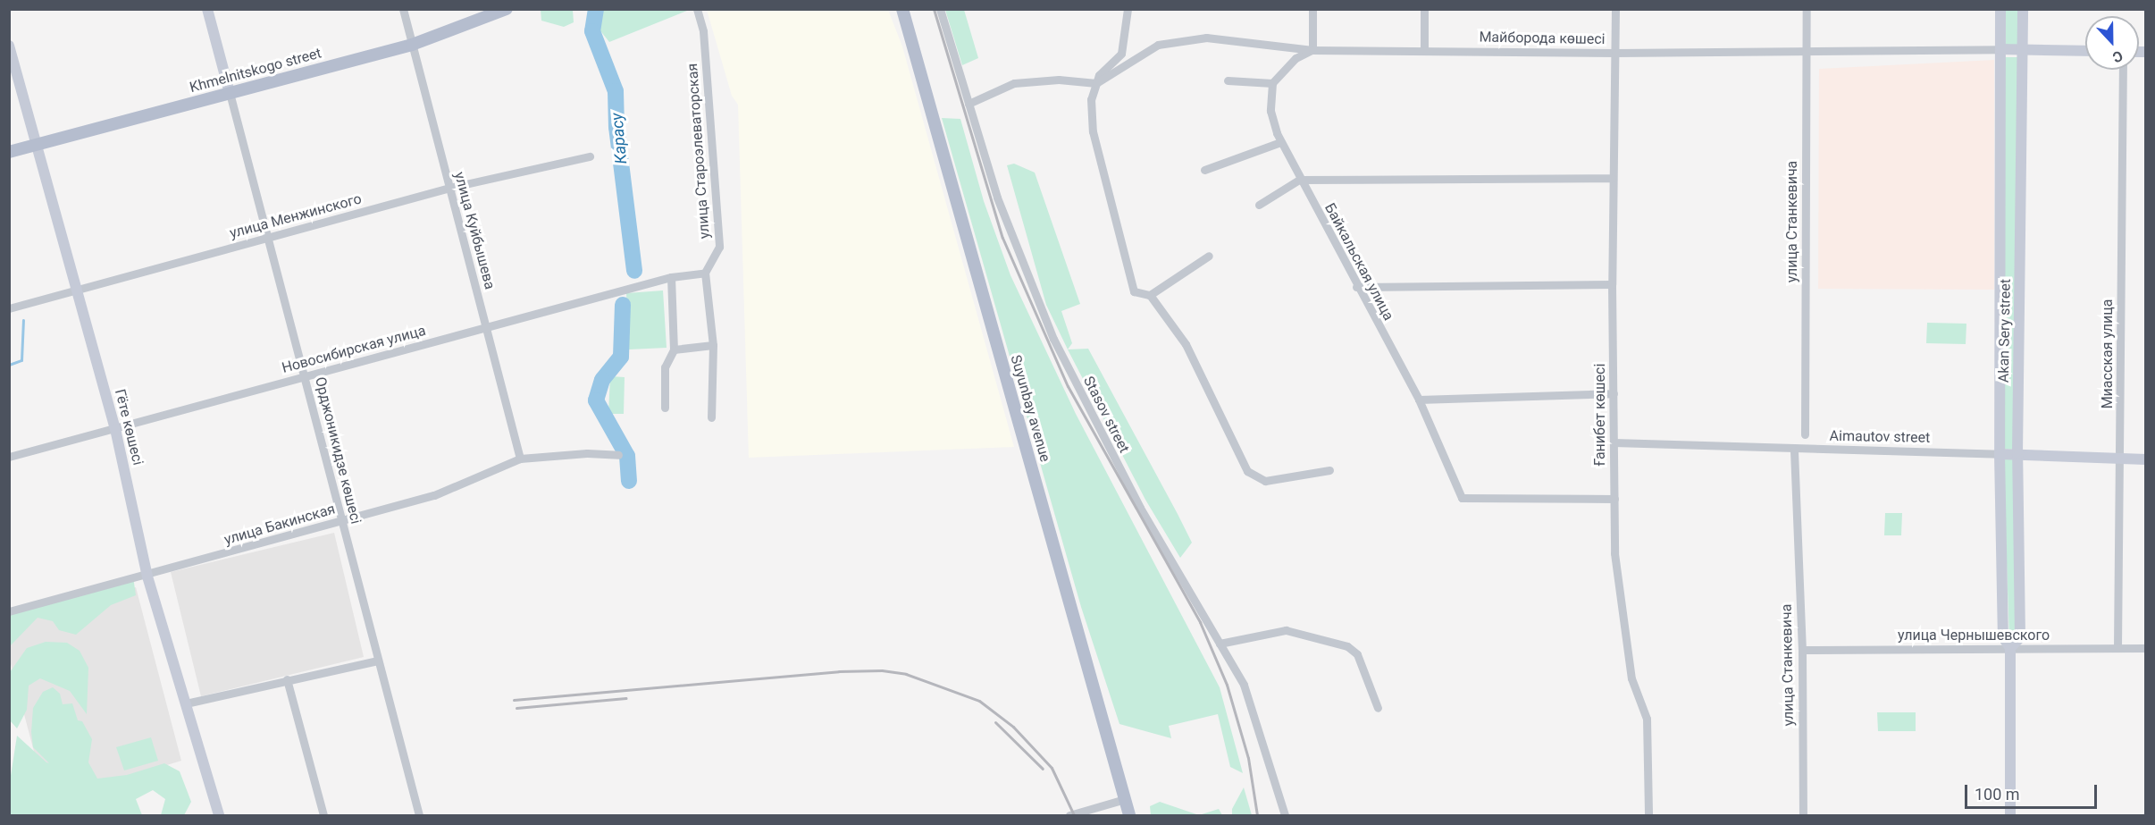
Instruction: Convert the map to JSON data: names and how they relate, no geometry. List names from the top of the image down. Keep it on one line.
{"streets":{"main road":["Khmelnitskogo street","Suyunbay avenue"],"street":["Майборода көшесі","улица Староэлеваторская","улица Менжинского","улица Станкевича","улица Куйбышева","Байкальская улица","Akan Sery street","Новосибирская улица","Миасская улица","Stasov street","Ғанибет көшесі","Гёте көшесі","Aimautov street","Орджоникидзе көшесі","улица Бакинская","улица Чернышевского"]},"crossings":[["Майборода көшесі","улица Станкевича"],["Майборода көшесі","Akan Sery street"],["Майборода көшесі","Ғанибет көшесі"],["Khmelnitskogo street","улица Куйбышева"],["Khmelnitskogo street","Гёте көшесі"],["Khmelnitskogo street","Орджоникидзе көшесі"],["улица Староэлеваторская","Новосибирская улица"],["улица Менжинского","улица Куйбышева"],["улица Менжинского","Гёте көшесі"],["улица Менжинского","Орджоникидзе көшесі"],["улица Станкевича","Aimautov street"],["улица Станкевича","улица Чернышевского"],["улица Куйбышева","Новосибирская улица"],["улица Куйбышева","улица Бакинская"],["Байкальская улица","Ғанибет көшесі"],["Akan Sery street","Aimautov street"],["Akan Sery street","улица Чернышевского"],["Новосибирская улица","Гёте көшесі"],["Новосибирская улица","Орджоникидзе көшесі"],["Миасская улица","Aimautov street"],["Миасская улица","улица Чернышевского"],["Ғанибет көшесі","Aimautov street"],["Гёте көшесі","улица Бакинская"],["Орджоникидзе көшесі","улица Бакинская"]],"water":["Карасу"],"scale_bar":"100 m","north":"bottom"}
